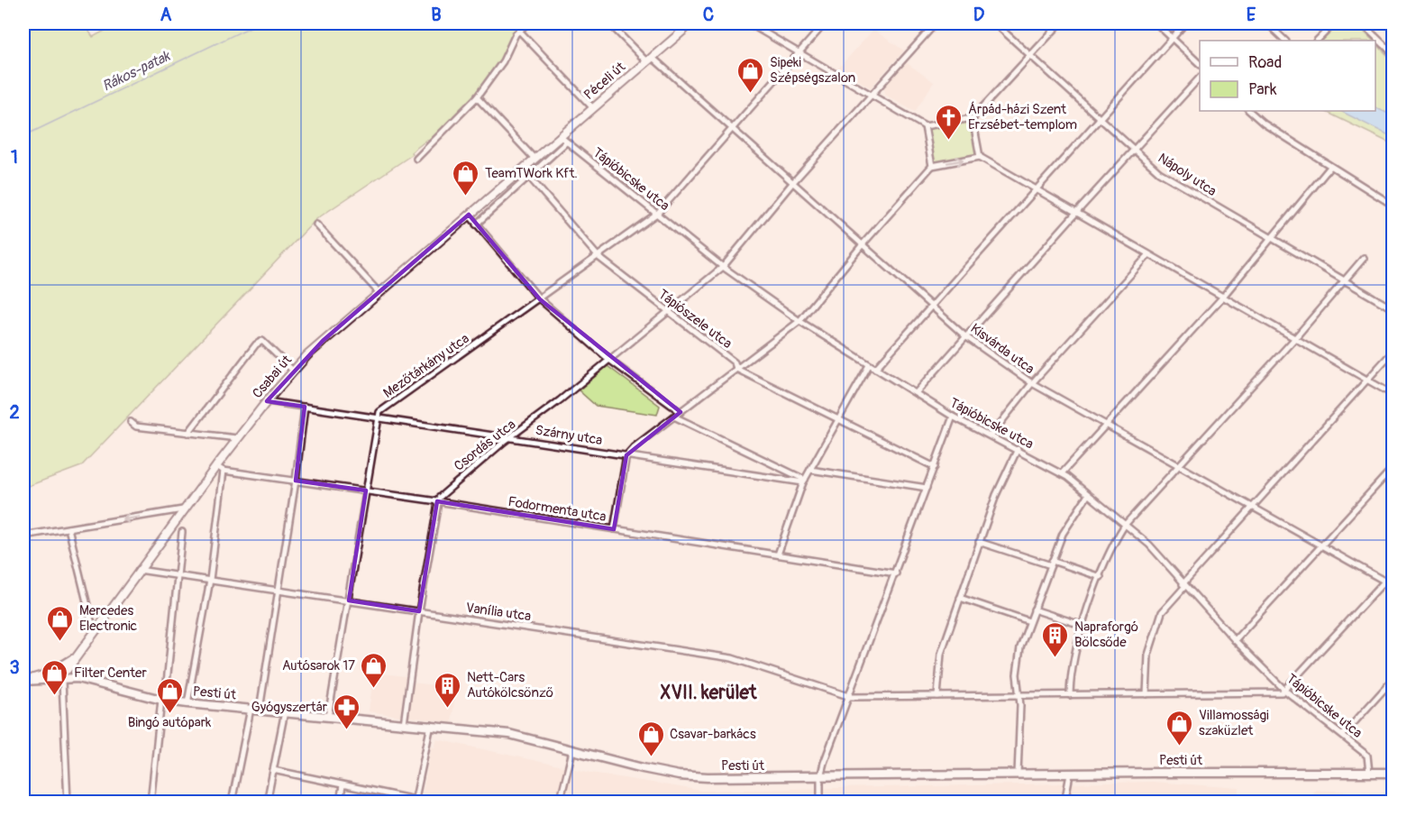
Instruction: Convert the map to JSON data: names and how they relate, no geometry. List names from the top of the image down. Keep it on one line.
{"streets":{"main road":["Péceli út","Csabai út","Pesti út"],"street":["Nápoly utca","Tápióbicske utca","Tápiószele utca","Kisvárda utca","Mezőtárkány utca","Szárny utca","Csordás utca","Fodormenta utca","Vanília utca"]},"crossings":[["Péceli út","Tápióbicske utca"],["Péceli út","Kisvárda utca"],["Péceli út","Csabai út"],["Tápióbicske utca","Mezőtárkány utca"],["Tápióbicske utca","Csordás utca"],["Tápióbicske utca","Vanília utca"],["Tápióbicske utca","Pesti út"],["Tápiószele utca","Mezőtárkány utca"],["Tápiószele utca","Csordás utca"],["Kisvárda utca","Mezőtárkány utca"],["Kisvárda utca","Csordás utca"],["Mezőtárkány utca","Szárny utca"],["Mezőtárkány utca","Fodormenta utca"],["Mezőtárkány utca","Vanília utca"],["Mezőtárkány utca","Pesti út"],["Csabai út","Szárny utca"],["Csabai út","Fodormenta utca"],["Csabai út","Vanília utca"],["Csabai út","Pesti út"],["Szárny utca","Csordás utca"],["Csordás utca","Fodormenta utca"]],"districts":["XVII. kerület"],"water":["Rákos-patak"],"places":{"shop":["Sipeki Szépségszalon","TeamTWork Kft.","Mercedes Electronic","Autósarok 17","Filter Center","Bingó autópark","Villamossági szaküzlet","Csavar-barkács"],"church":["Árpád-házi Szent Erzsébet-templom"],"building":["Napraforgó Bölcsőde","Nett-Cars Autókölcsönző"],"pharmacy":["Gyógyszertár"]},"legend":["Road","Park"],"grid":{"columns":["A","B","C","D","E"],"rows":["1","2","3"]}}
